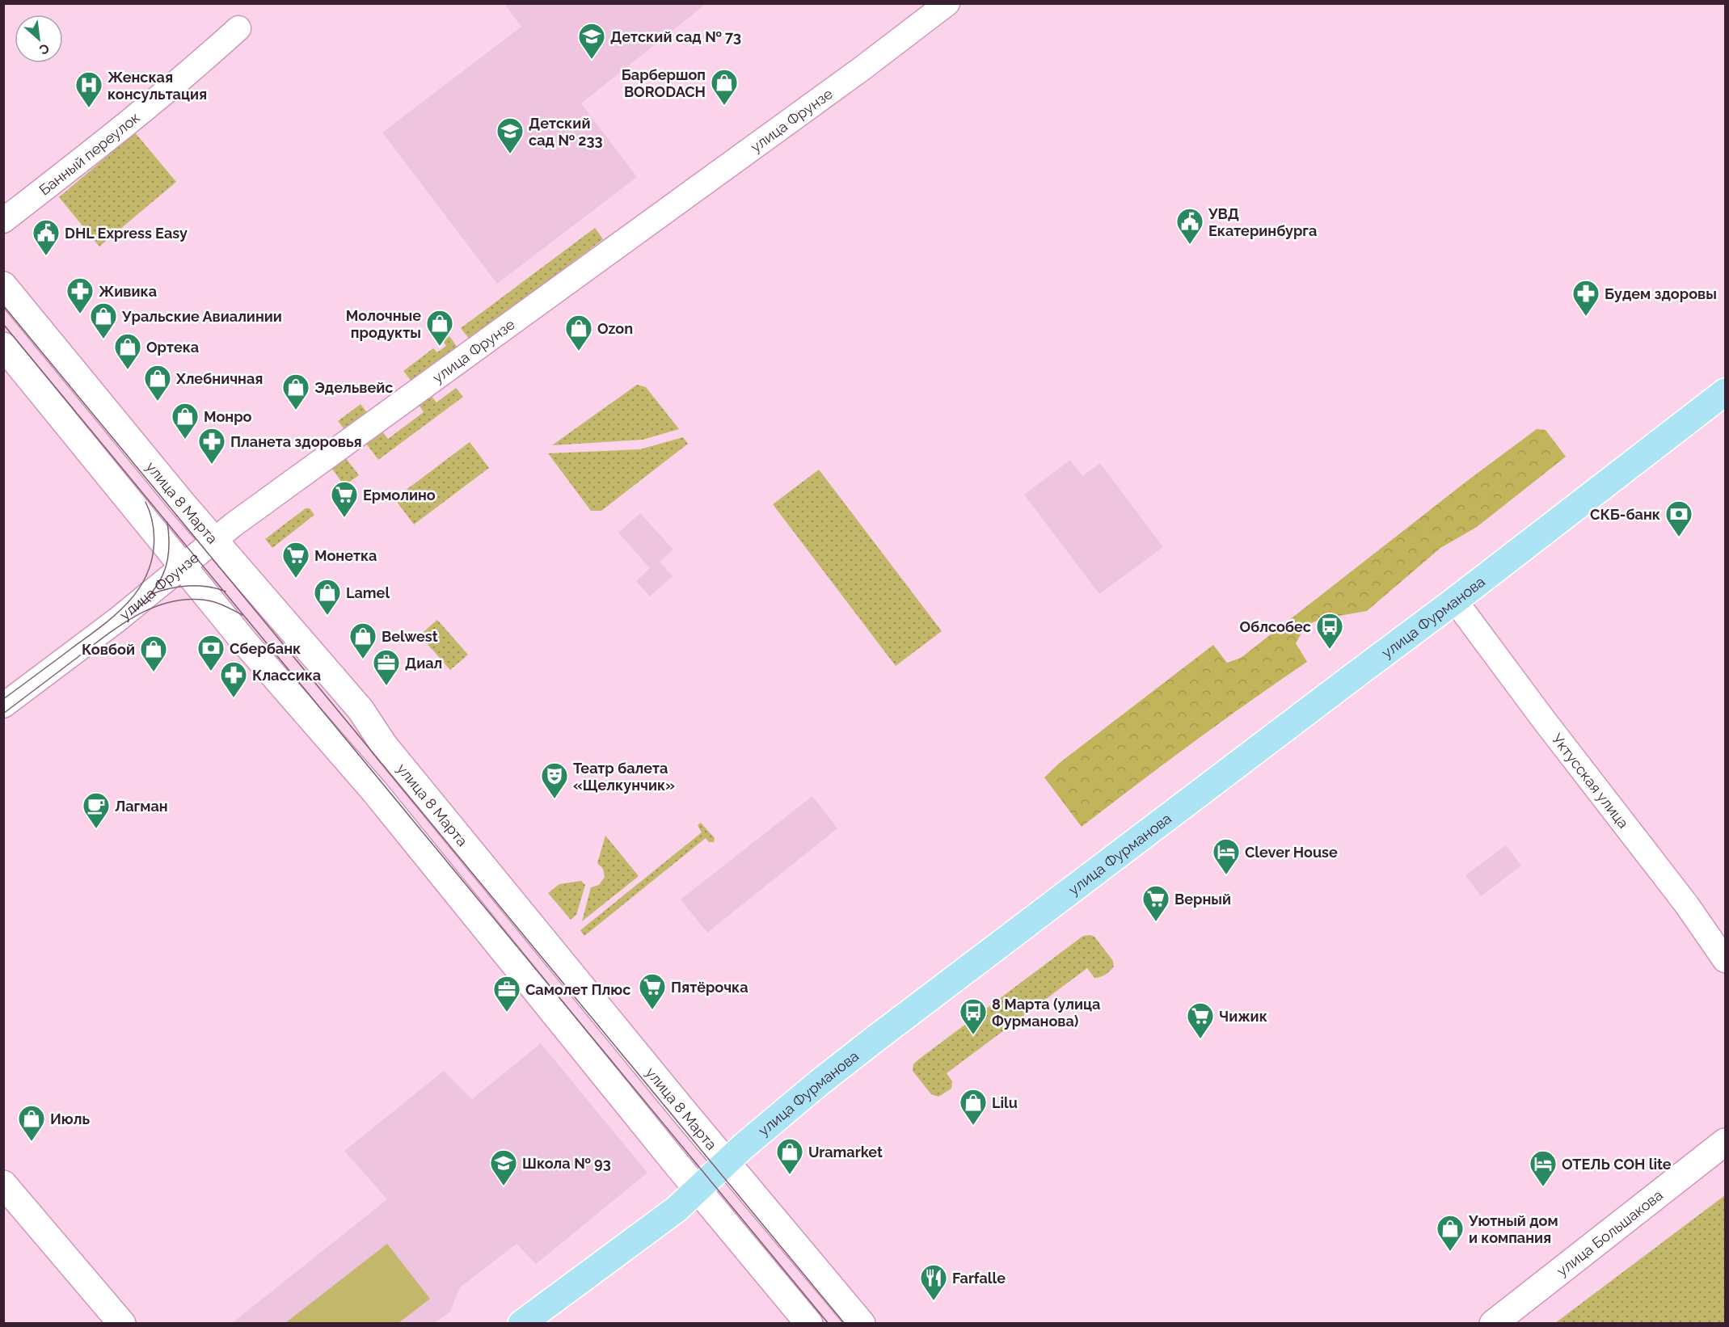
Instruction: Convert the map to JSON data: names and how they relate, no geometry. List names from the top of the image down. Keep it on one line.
{"streets":{"main road":["улица 8 Марта","улица Фурманова","улица Большакова"],"street":["улица Фрунзе","Банный переулок","Уктусская улица"]},"crossings":[["улица Фрунзе","улица 8 Марта"],["улица 8 Марта","улица Фурманова"],["улица Фурманова","Уктусская улица"]],"places":{"school or university":["Детский сад № 73","Детский сад № 233","Школа № 93"],"shop":["Барбершоп BORODACH","Уральские Авиалинии","Молочные продукты","Ozon","Ортека","Хлебничная","Эдельвейс","Монро","Lamel","Belwest","Ковбой","Lilu","Июль","Uramarket","Уютный дом и компания"],"hospital":["Женская консультация"],"public building":["УВД Екатеринбурга","DHL Express Easy"],"pharmacy":["Живика","Будем здоровы","Планета здоровья","Классика"],"supermarket":["Ермолино","Монетка","Верный","Пятёрочка","Чижик"],"bank":["СКБ-банк","Сбербанк"],"bus stop":["Облсобес","8 Марта (улица Фурманова)"],"office":["Диал","Самолет Плюс"],"theatre":["Театр балета «Щелкунчик»"],"cafe":["Лагман"],"hotel":["Clever House","ОТЕЛЬ СОН lite"],"restaurant":["Farfalle"]},"north":"bottom right"}
